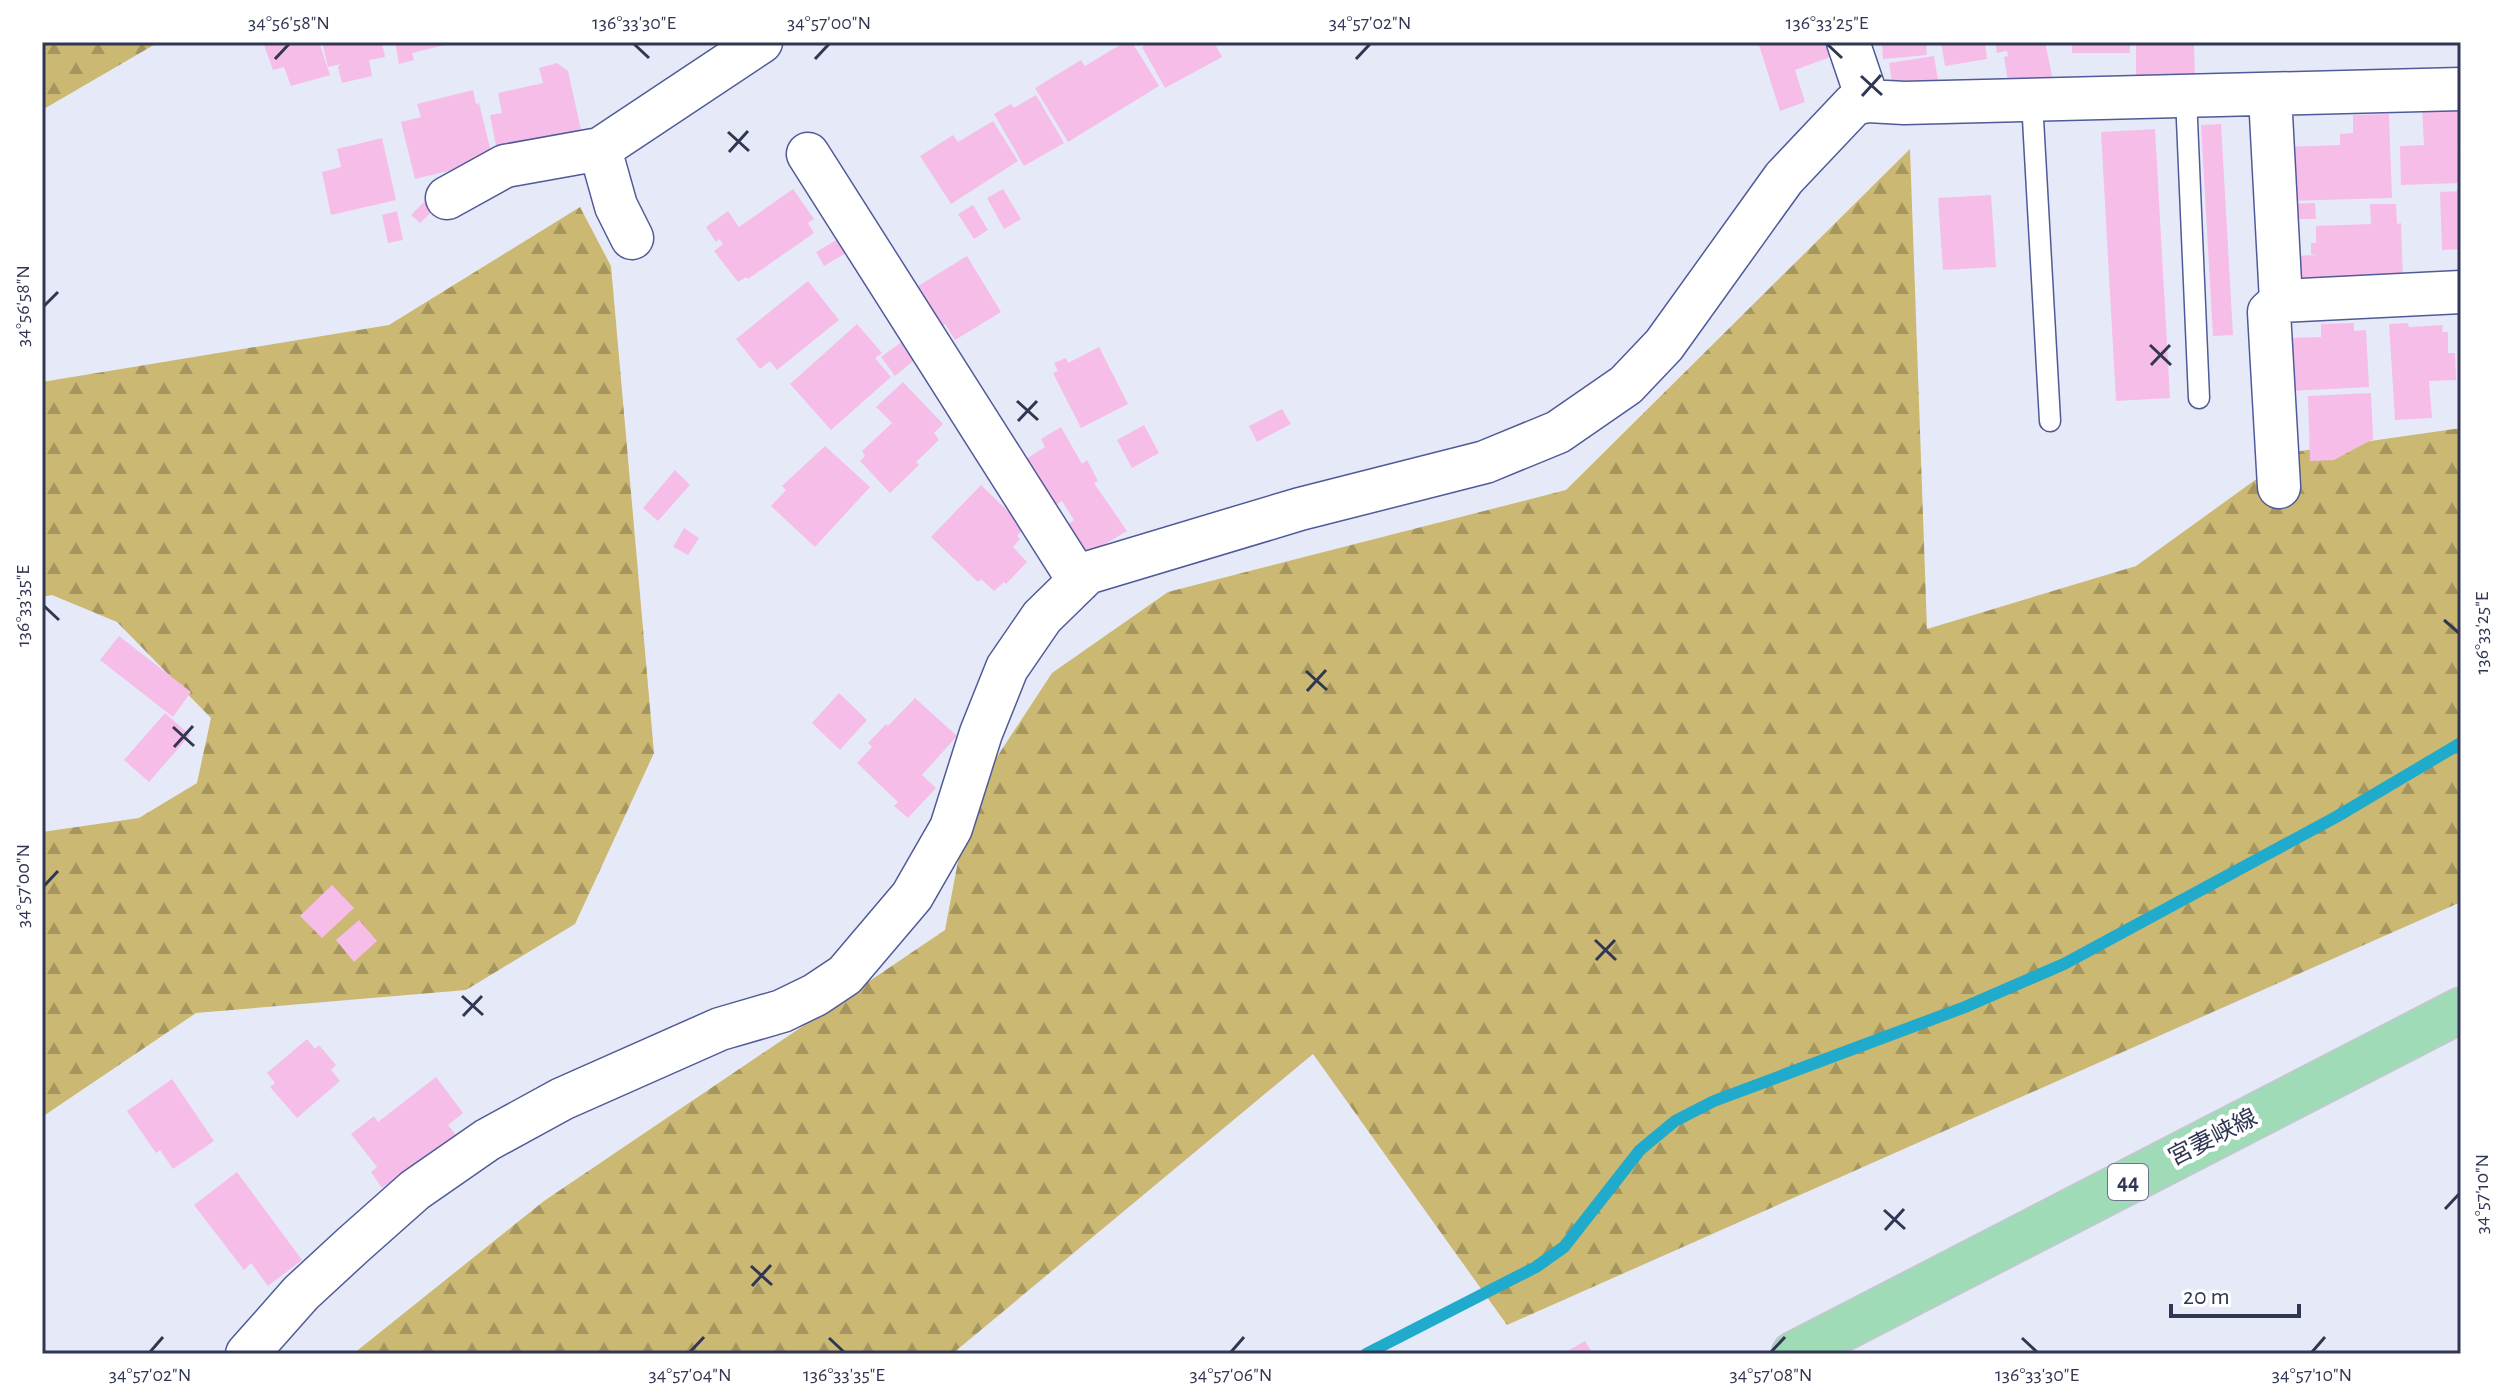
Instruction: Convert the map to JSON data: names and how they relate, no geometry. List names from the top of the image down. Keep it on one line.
{"streets":{"main road":["宮妻峡線","44"]},"scale_bar":"20 m","coordinates":["34°56'58\"N","136°33'30\"E","34°57'00\"N","34°57'02\"N","136°33'25\"E","136°33'35\"E","34°57'10\"N","34°57'04\"N","34°57'06\"N","34°57'08\"N"]}
